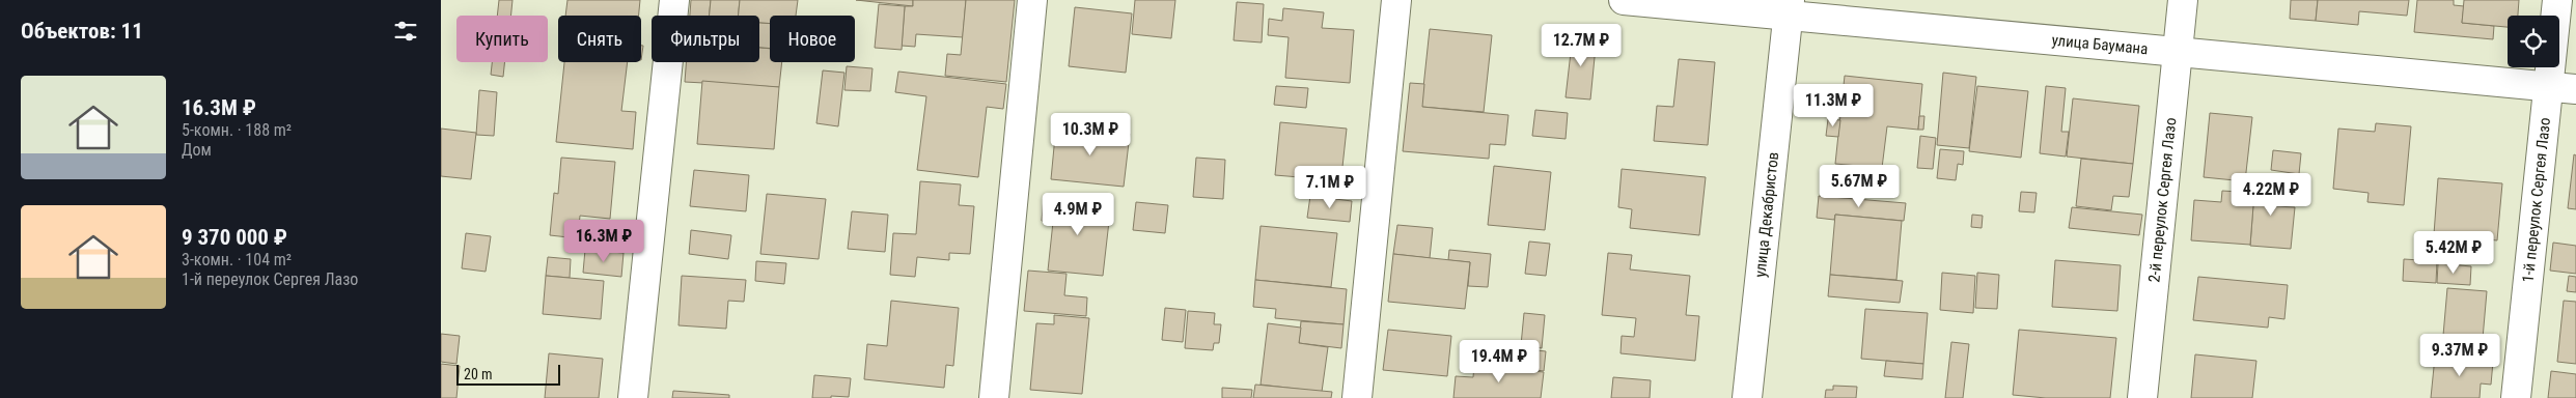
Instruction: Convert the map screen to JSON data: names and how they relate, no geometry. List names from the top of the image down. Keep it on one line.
{"streets":{"street":["улица Баумана","2-й переулок Сергея Лазо","1-й переулок Сергея Лазо","улица Декабристов"]},"crossings":[["улица Баумана","2-й переулок Сергея Лазо"],["улица Баумана","1-й переулок Сергея Лазо"],["улица Баумана","улица Декабристов"]],"scale_bar":"20 m","page":{"heading":"Объектов: 11","chip":["Купить","Снять","Фильтры","Новое"],"price":["12.7M ₽","11.3M ₽","10.3M ₽","5.67M ₽","7.1M ₽","4.22M ₽","4.9M ₽","16.3M ₽","5.42M ₽","9.37M ₽","19.4M ₽"],"list":[{"name":"16.3M ₽","note":"5-комн. · 188 m² · Дом"},{"name":"9 370 000 ₽","note":"3-комн. · 104 m² · 1-й переулок Сергея Лазо"}],"scale":"20 m"}}
